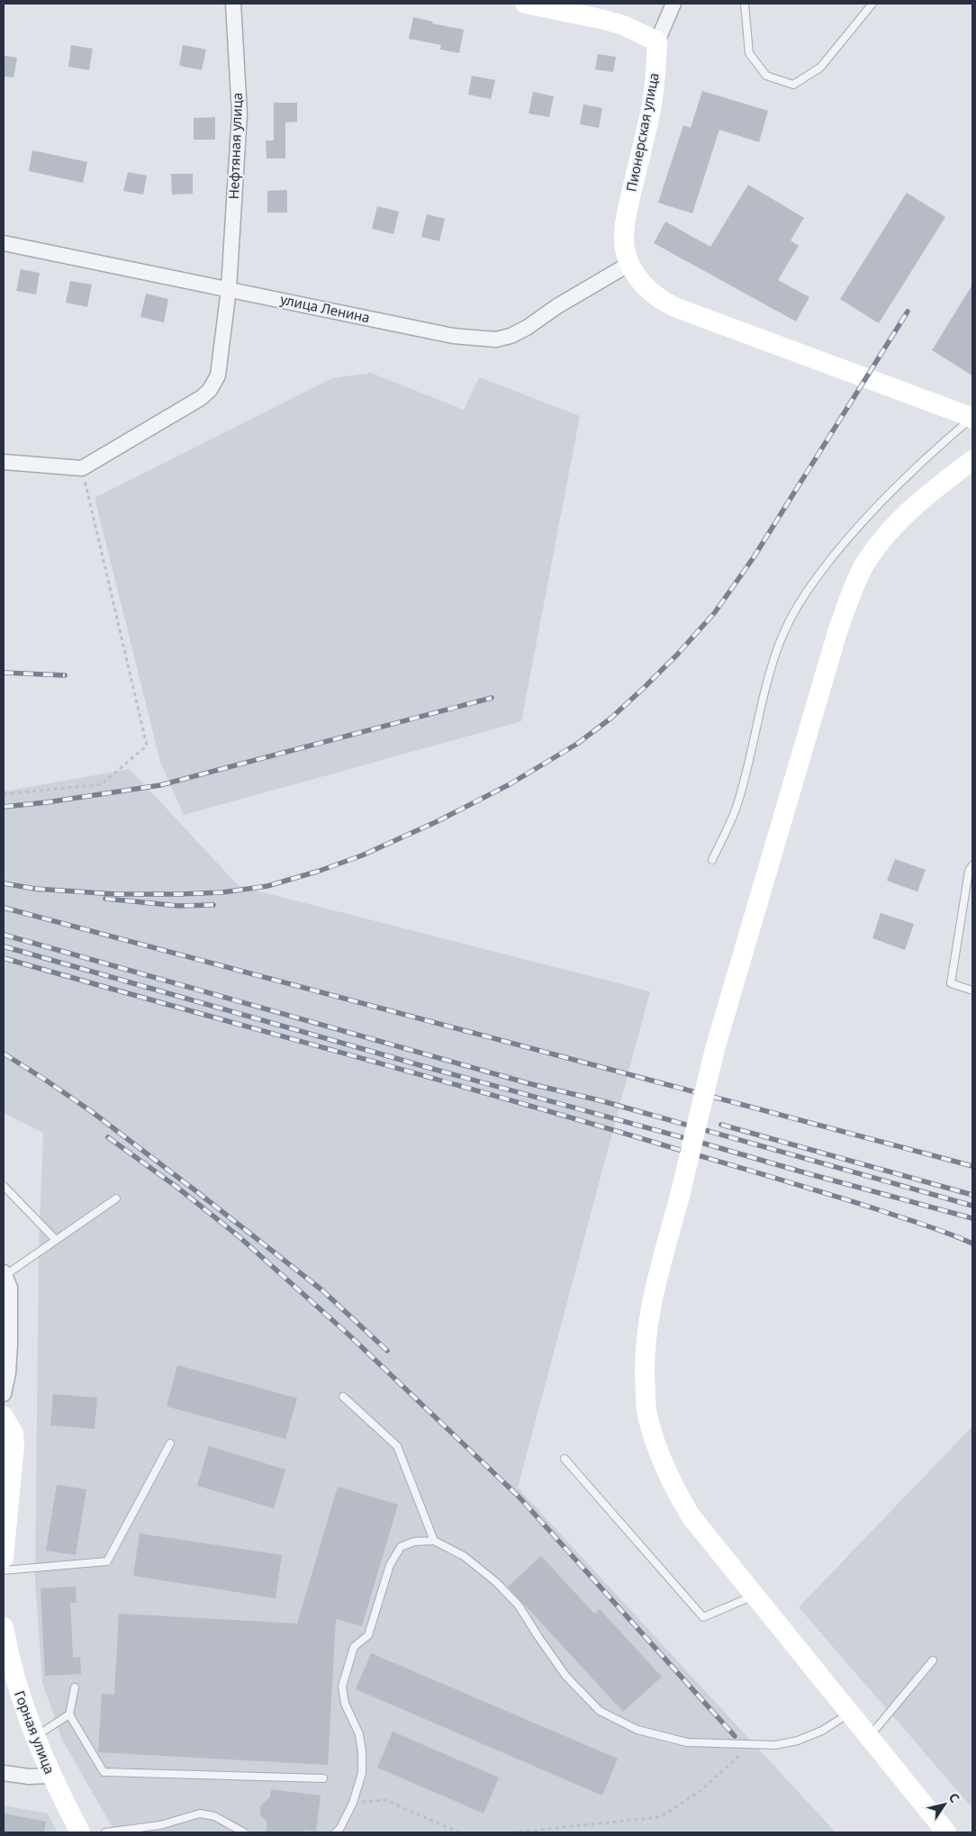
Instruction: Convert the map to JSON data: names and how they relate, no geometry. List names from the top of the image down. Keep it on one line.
{"streets":{"street":["Пионерская улица","Нефтяная улица","улица Ленина","Горная улица"]},"crossings":[["Пионерская улица","улица Ленина"],["Нефтяная улица","улица Ленина"]],"north":"top right"}
